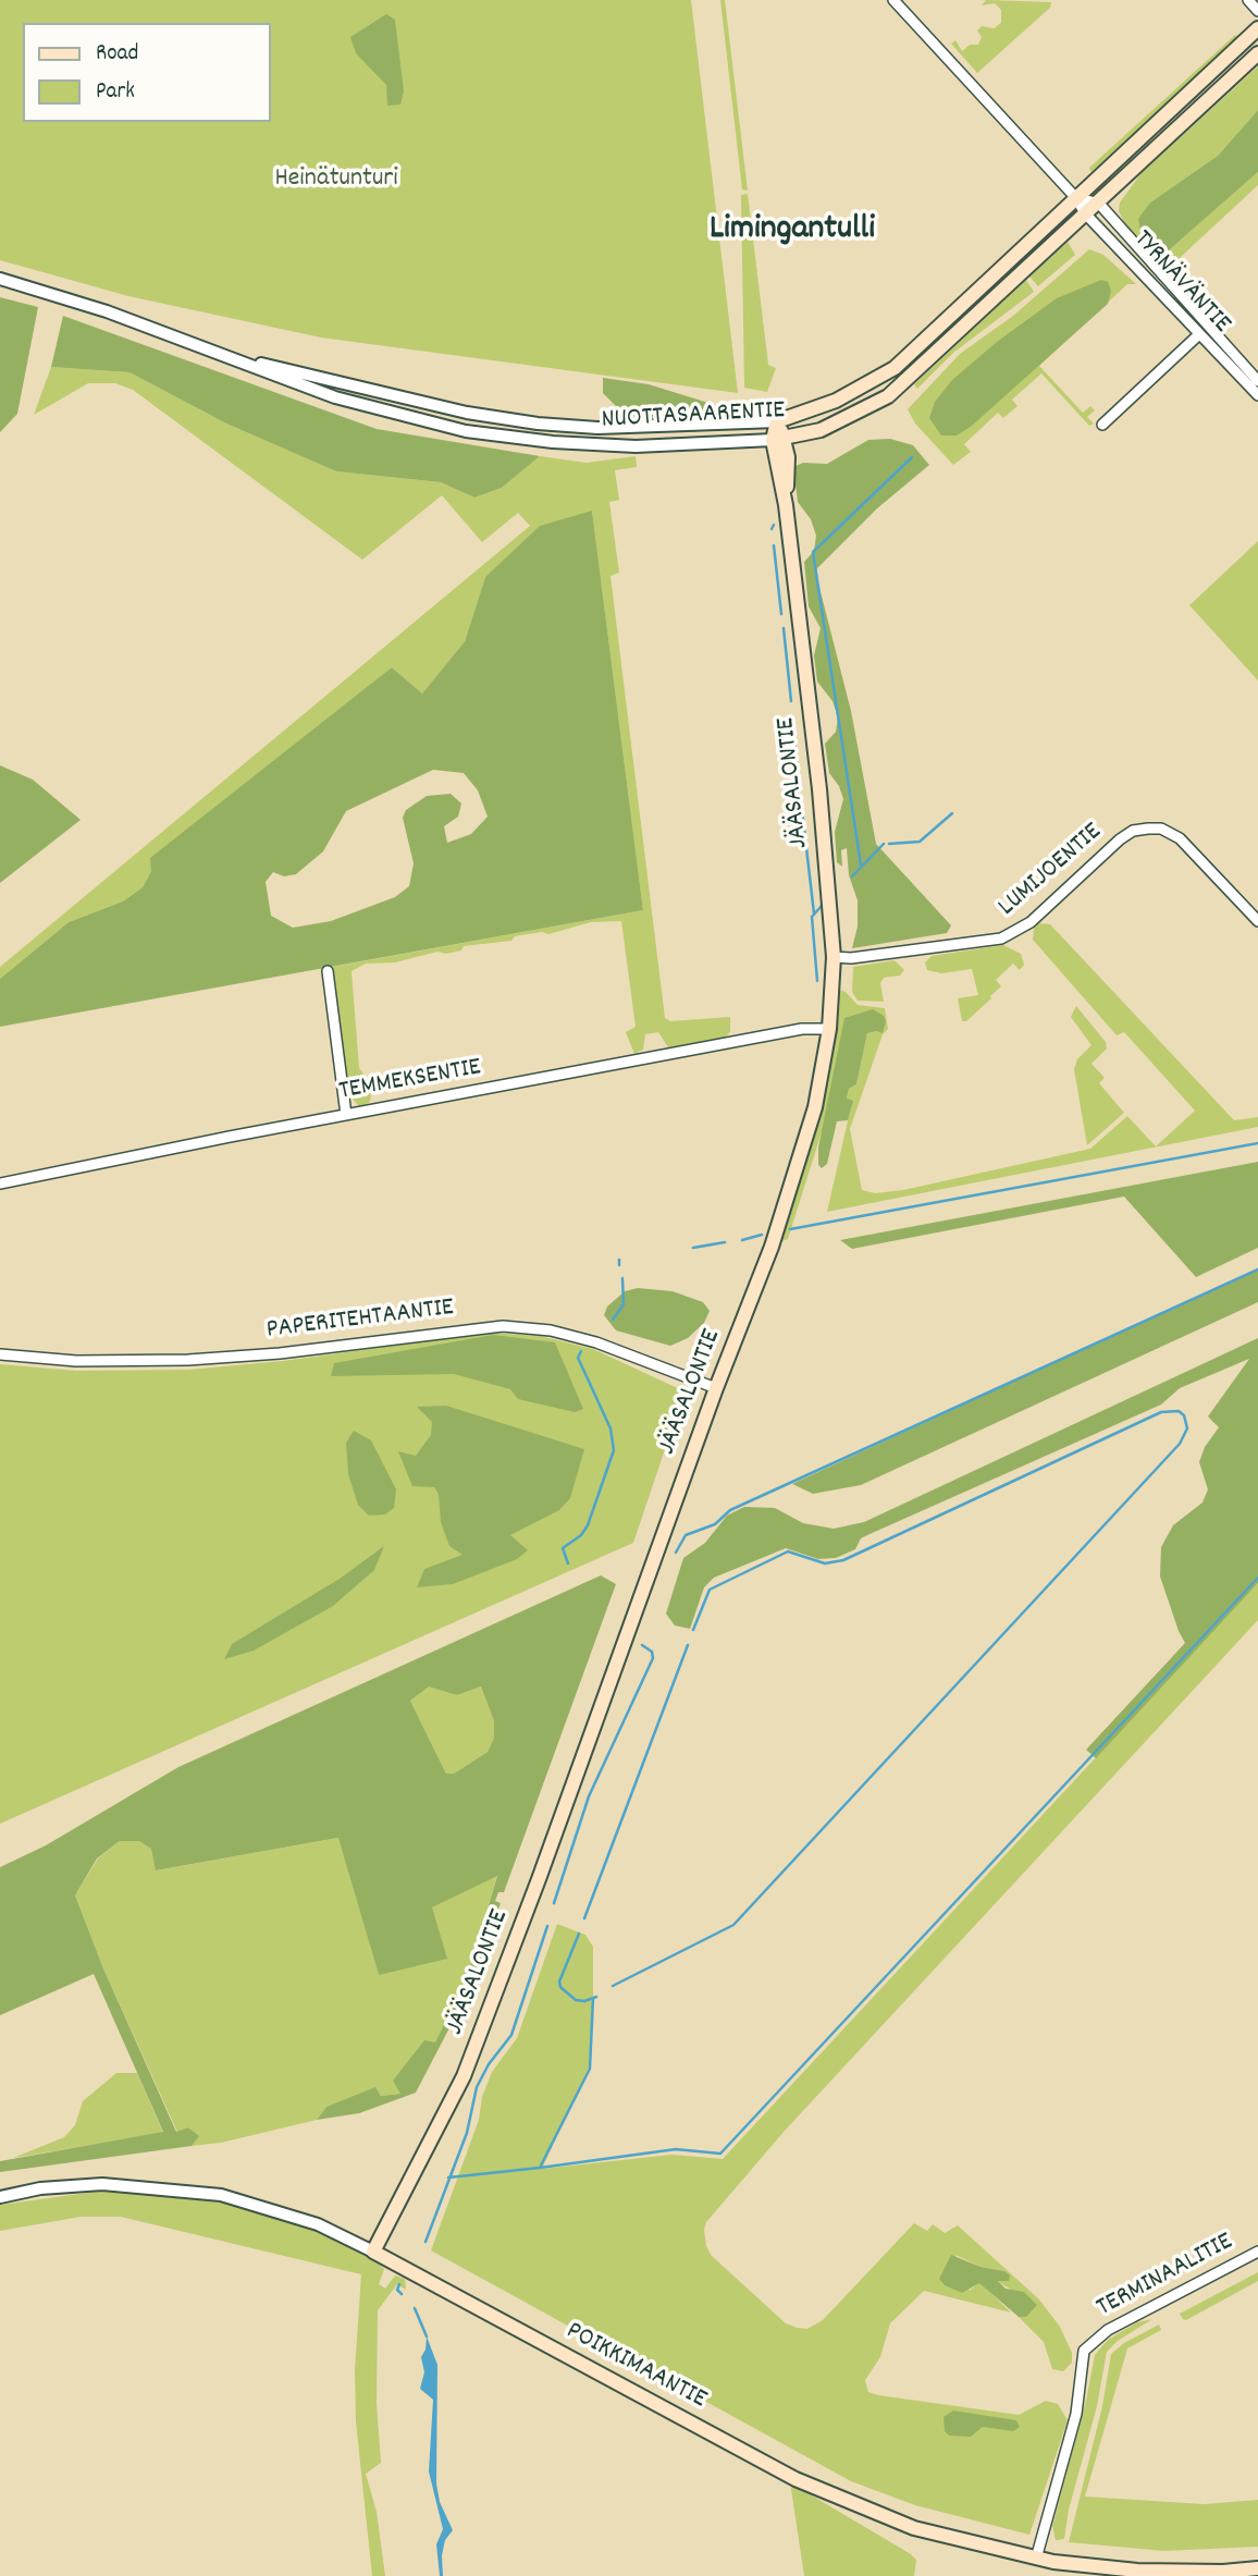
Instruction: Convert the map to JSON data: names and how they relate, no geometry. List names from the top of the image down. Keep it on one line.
{"streets":{"main road":["NUOTTASAARENTIE","JÄÄSALONTIE","POIKKIMAANTIE"],"street":["TYRNÄVÄNTIE","LUMIJOENTIE","TEMMEKSENTIE","PAPERITEHTAANTIE","TERMINAALITIE"]},"crossings":[["TYRNÄVÄNTIE","NUOTTASAARENTIE"],["NUOTTASAARENTIE","JÄÄSALONTIE"],["JÄÄSALONTIE","LUMIJOENTIE"],["JÄÄSALONTIE","TEMMEKSENTIE"],["JÄÄSALONTIE","PAPERITEHTAANTIE"],["JÄÄSALONTIE","POIKKIMAANTIE"],["TERMINAALITIE","POIKKIMAANTIE"]],"districts":["Limingantulli"],"parks":["Heinätunturi"],"legend":["Road","Park"]}
